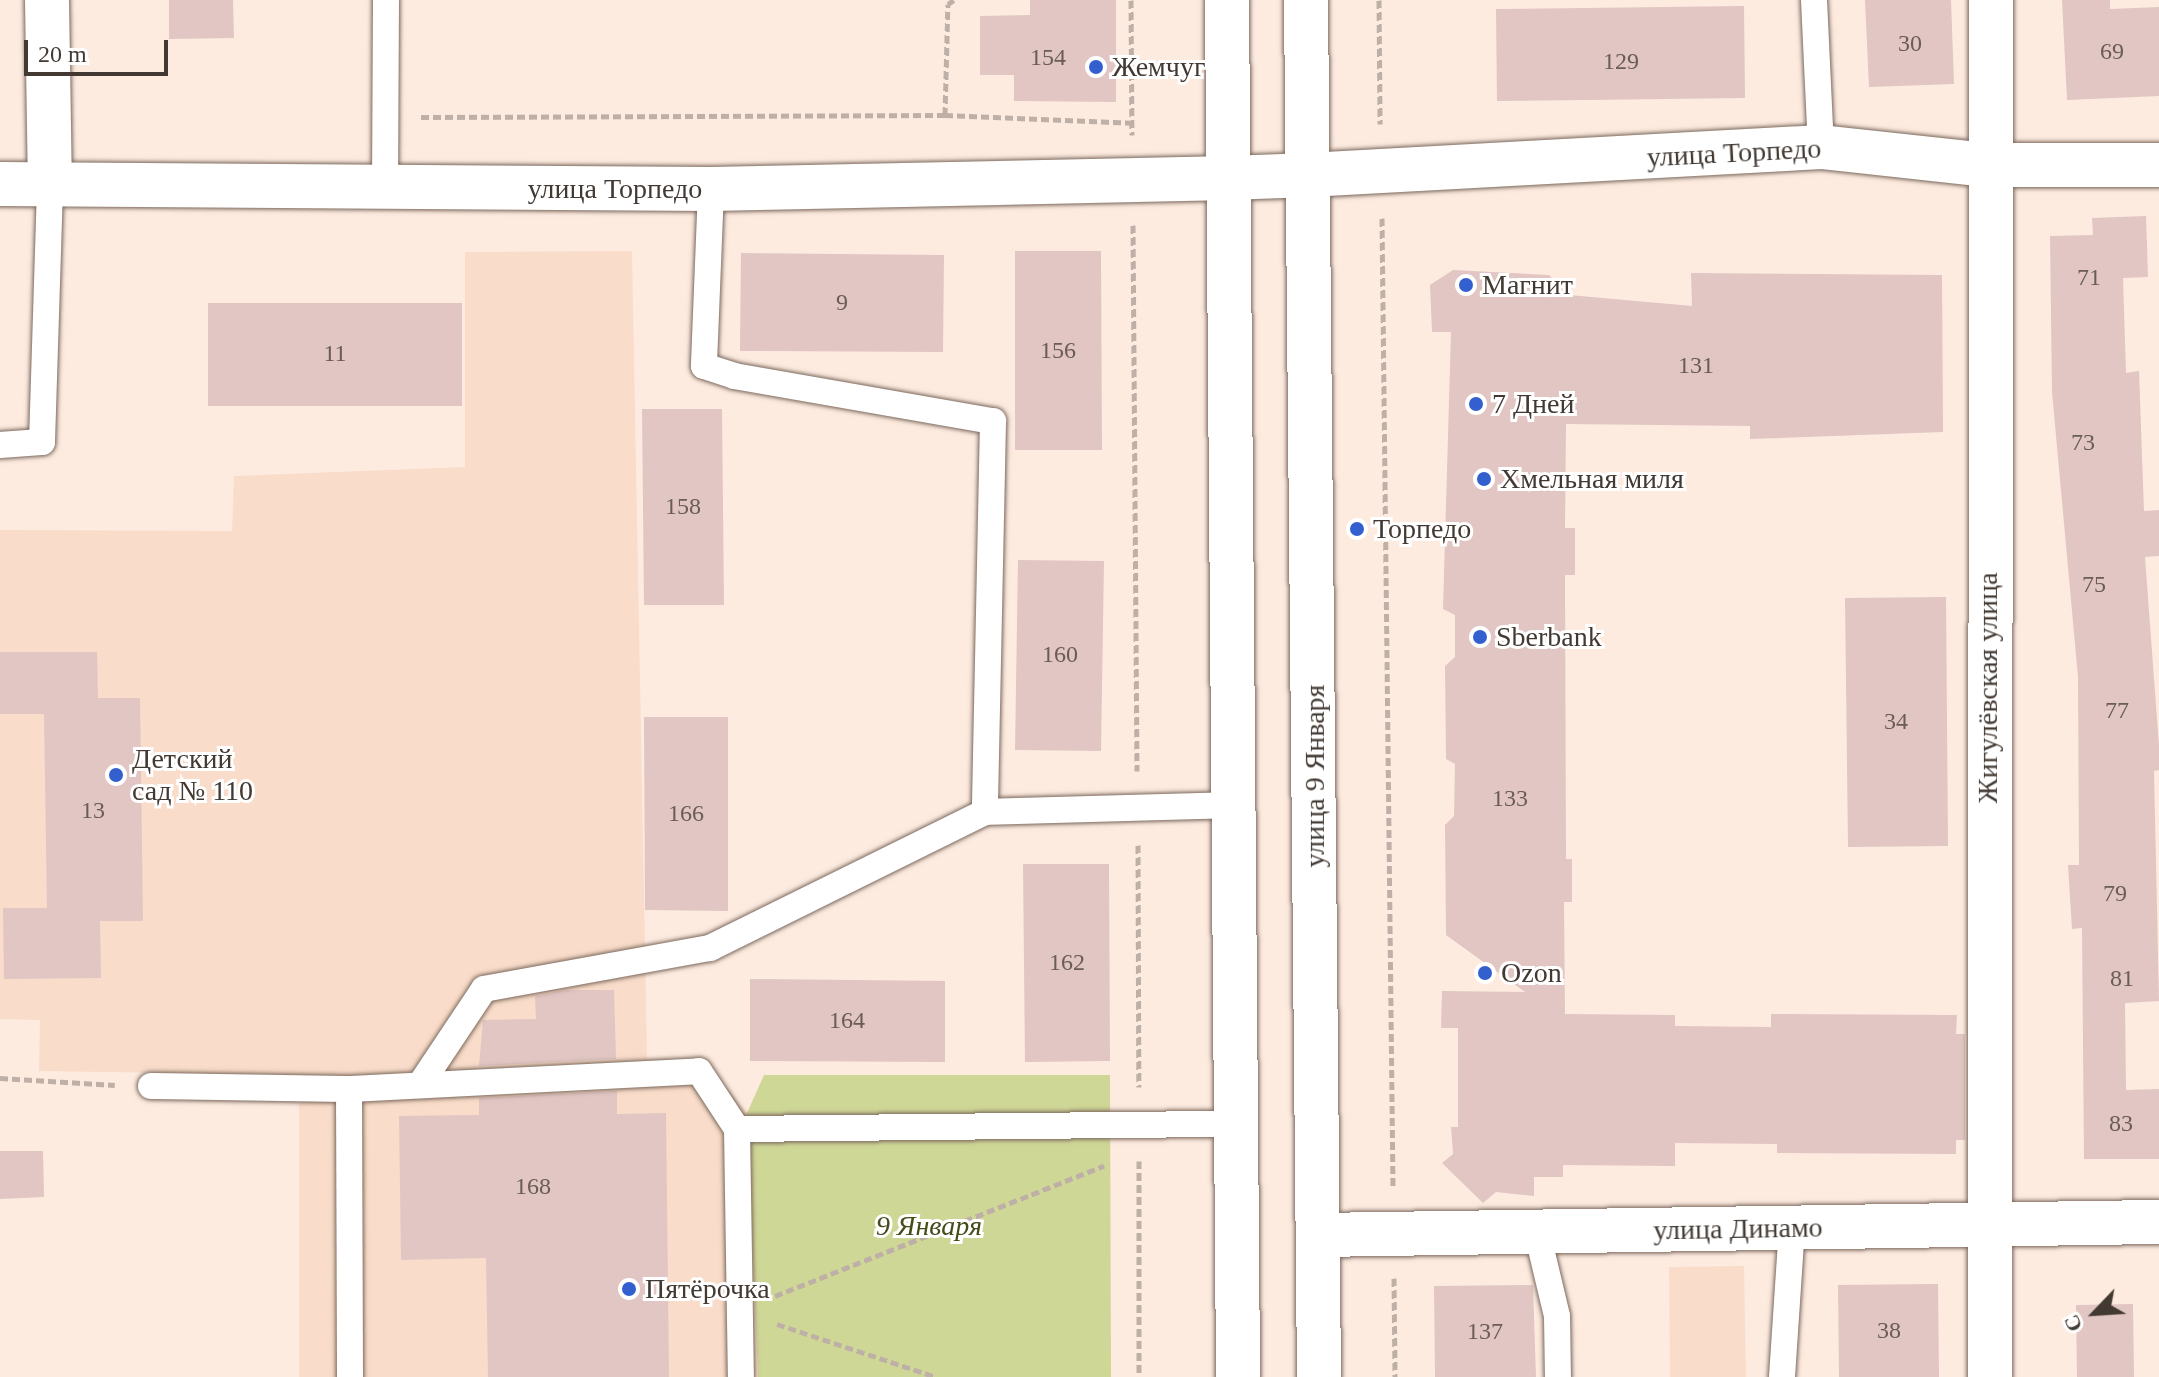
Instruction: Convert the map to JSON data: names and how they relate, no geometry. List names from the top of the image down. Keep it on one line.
{"streets":{"street":["улица Торпедо","Жигулёвская улица","улица 9 Января","улица Динамо"]},"crossings":[["улица Торпедо","Жигулёвская улица"],["улица Торпедо","улица 9 Января"],["Жигулёвская улица","улица Динамо"],["улица 9 Января","улица Динамо"]],"parks":["9 Января"],"places":["Жемчуг","Магнит","7 Дней","Хмельная миля","Торпедо","Sberbank","Детский сад № 110","Ozon","Пятёрочка"],"house_numbers":["30","69","154","129","71","9","156","11","131","73","158","75","160","77","34","133","13","166","79","162","81","164","83","168","38","137"],"scale_bar":"20 m","north":"bottom left"}
